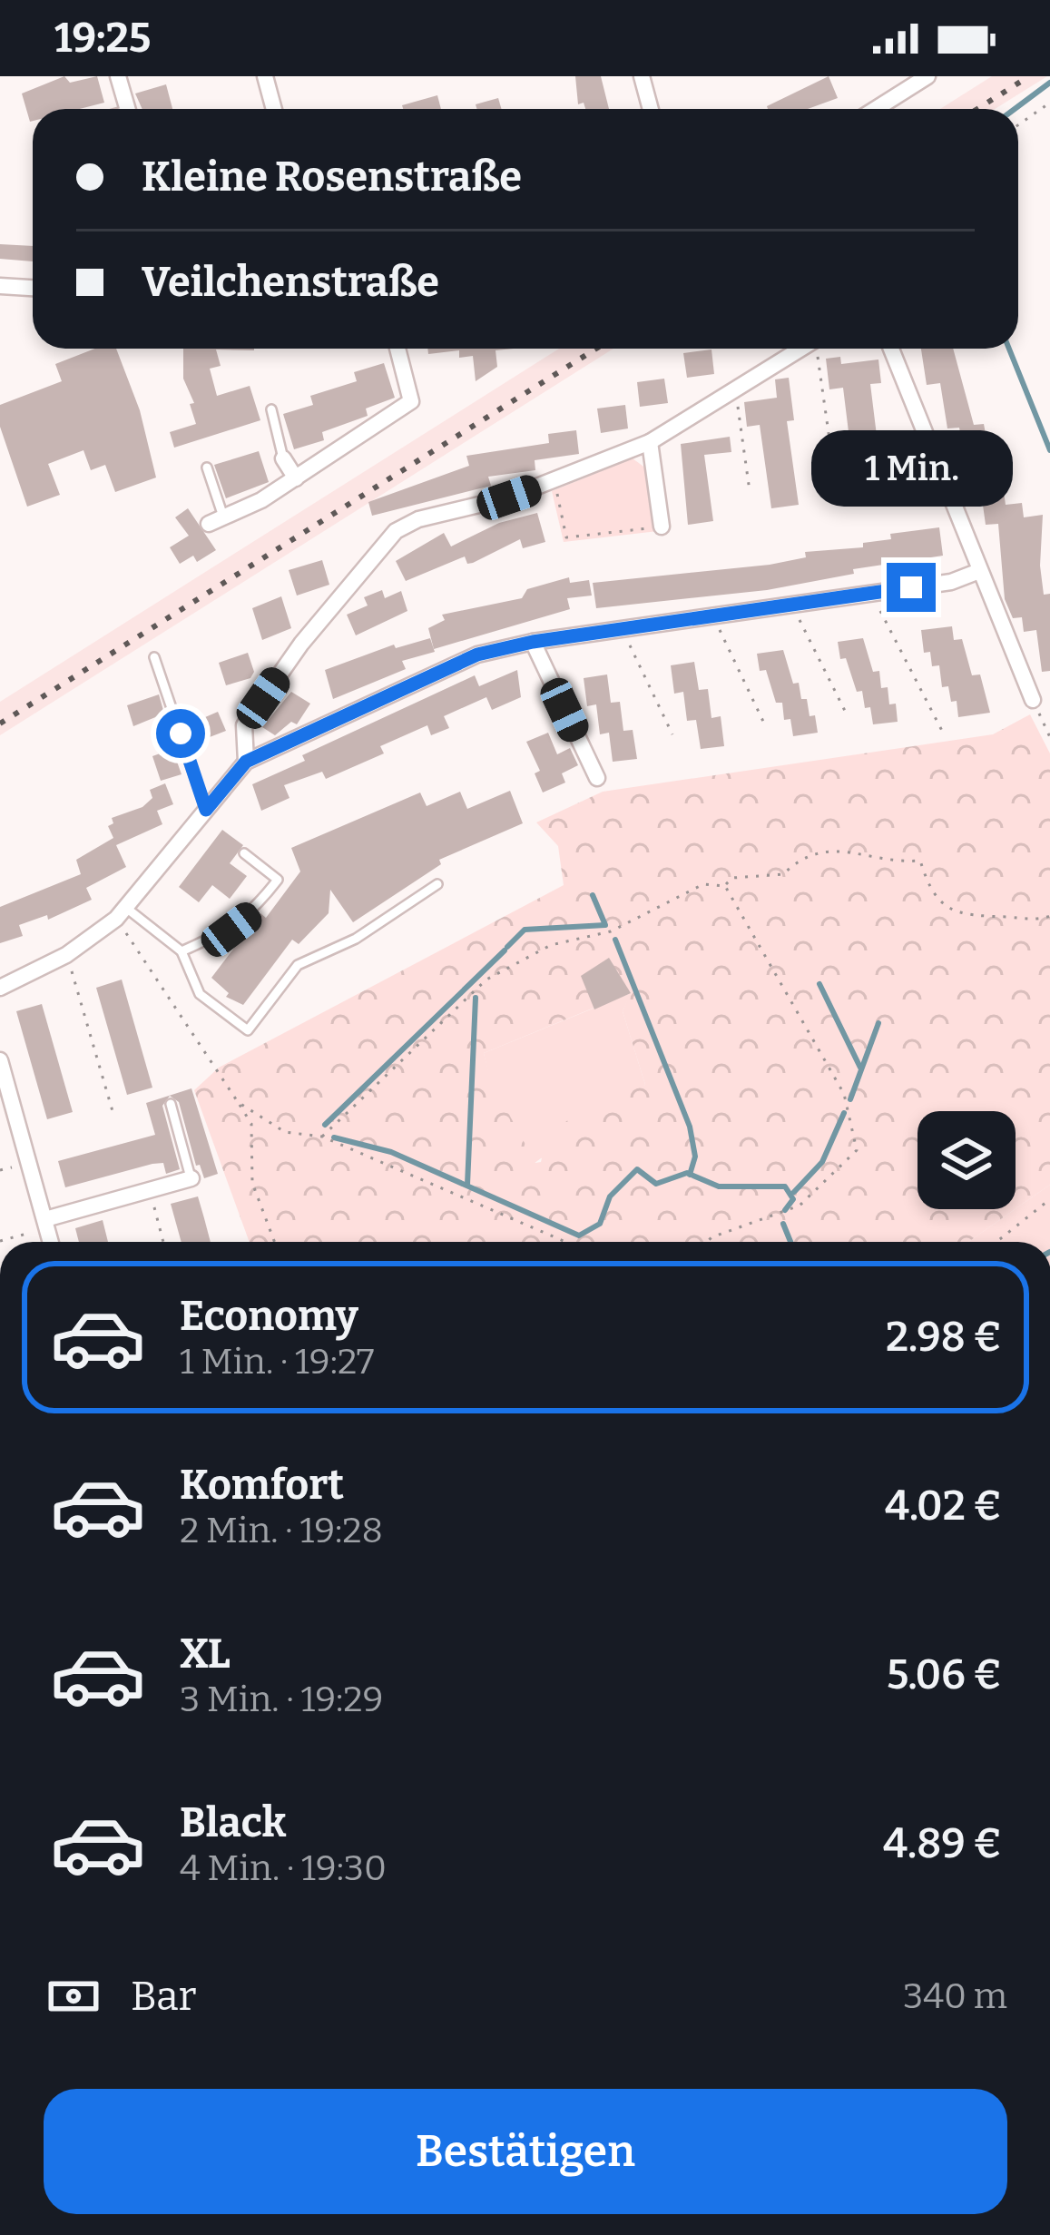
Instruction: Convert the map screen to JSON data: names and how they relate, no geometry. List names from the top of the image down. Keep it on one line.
{"page":{"status":"19:25","banner":["Kleine Rosenstraße","Veilchenstraße"],"bubble":"1 Min.","list":[{"name":"Economy","note":"1 Min. · 19:27","value":"2.98 €"},{"name":"Komfort","note":"2 Min. · 19:28","value":"4.02 €"},{"name":"XL","note":"3 Min. · 19:29","value":"5.06 €"},{"name":"Black","note":"4 Min. · 19:30","value":"4.89 €"}],"pay":["Bar","340 m"],"buttons":"Bestätigen"}}
